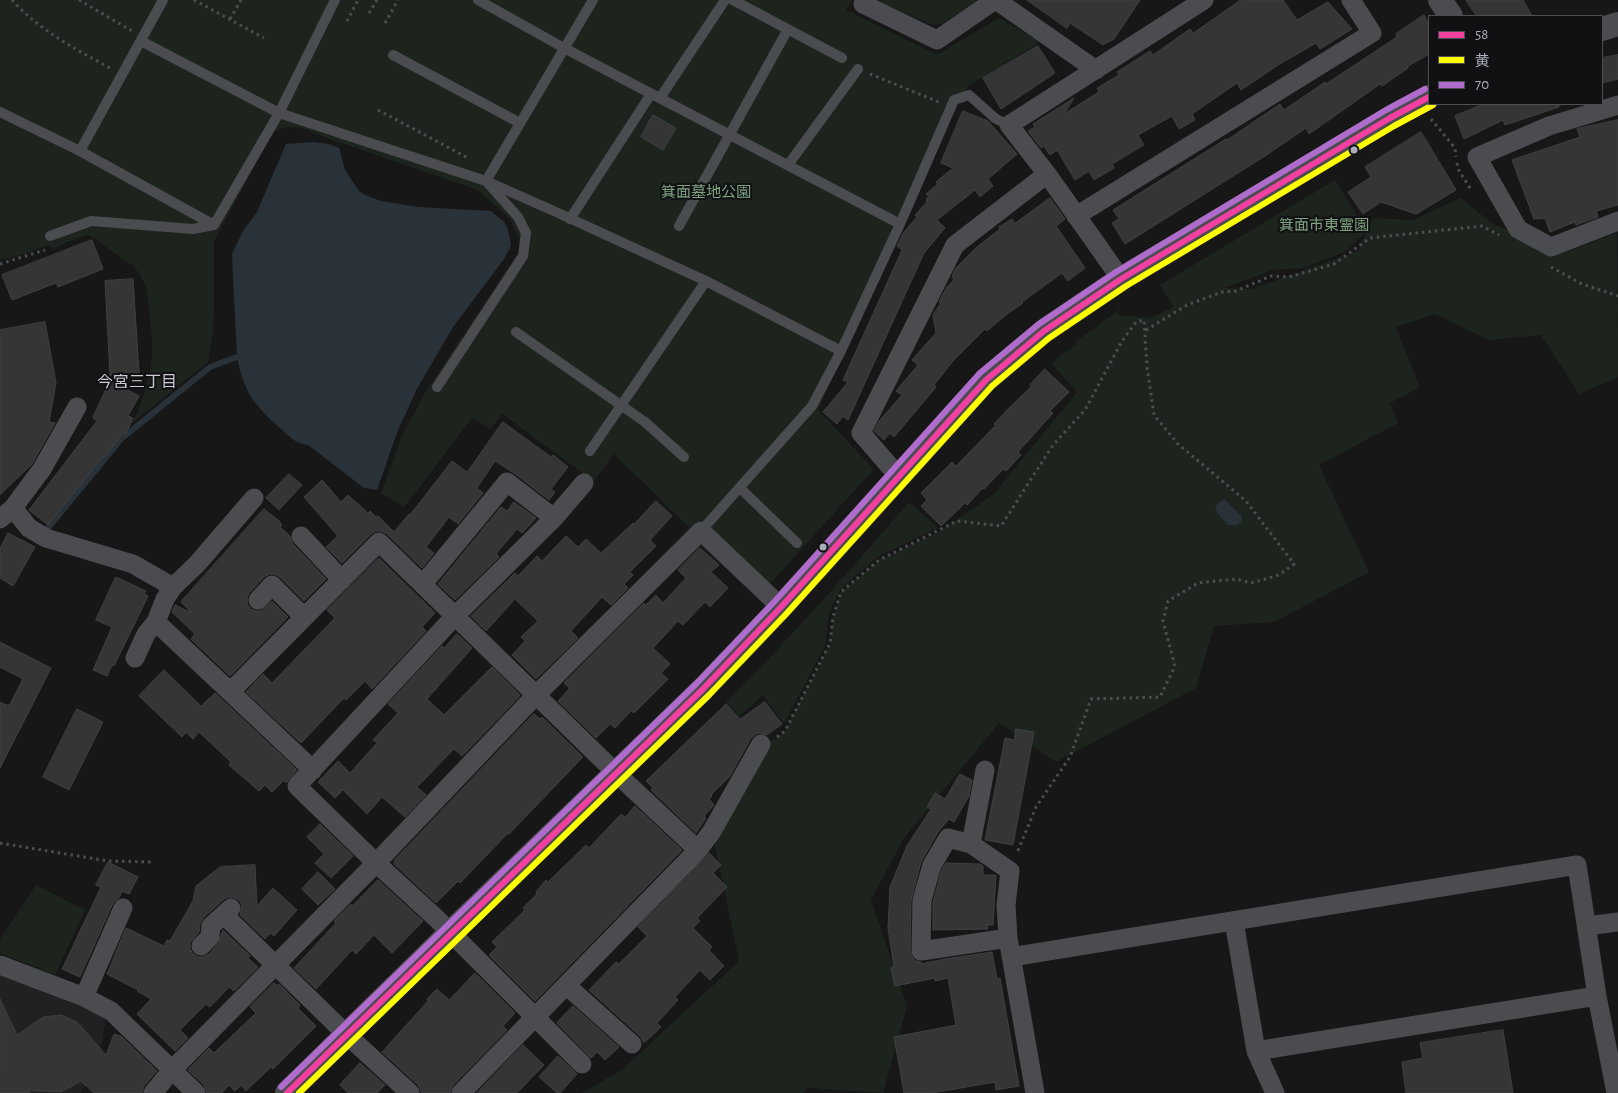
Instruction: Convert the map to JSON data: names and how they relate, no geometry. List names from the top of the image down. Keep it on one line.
{"districts":["今宮三丁目"],"parks":["箕面墓地公園","箕面市東霊園"],"lines":["transit line 70","transit line 58","transit line 黄"],"legend":["58","黄","70"]}
